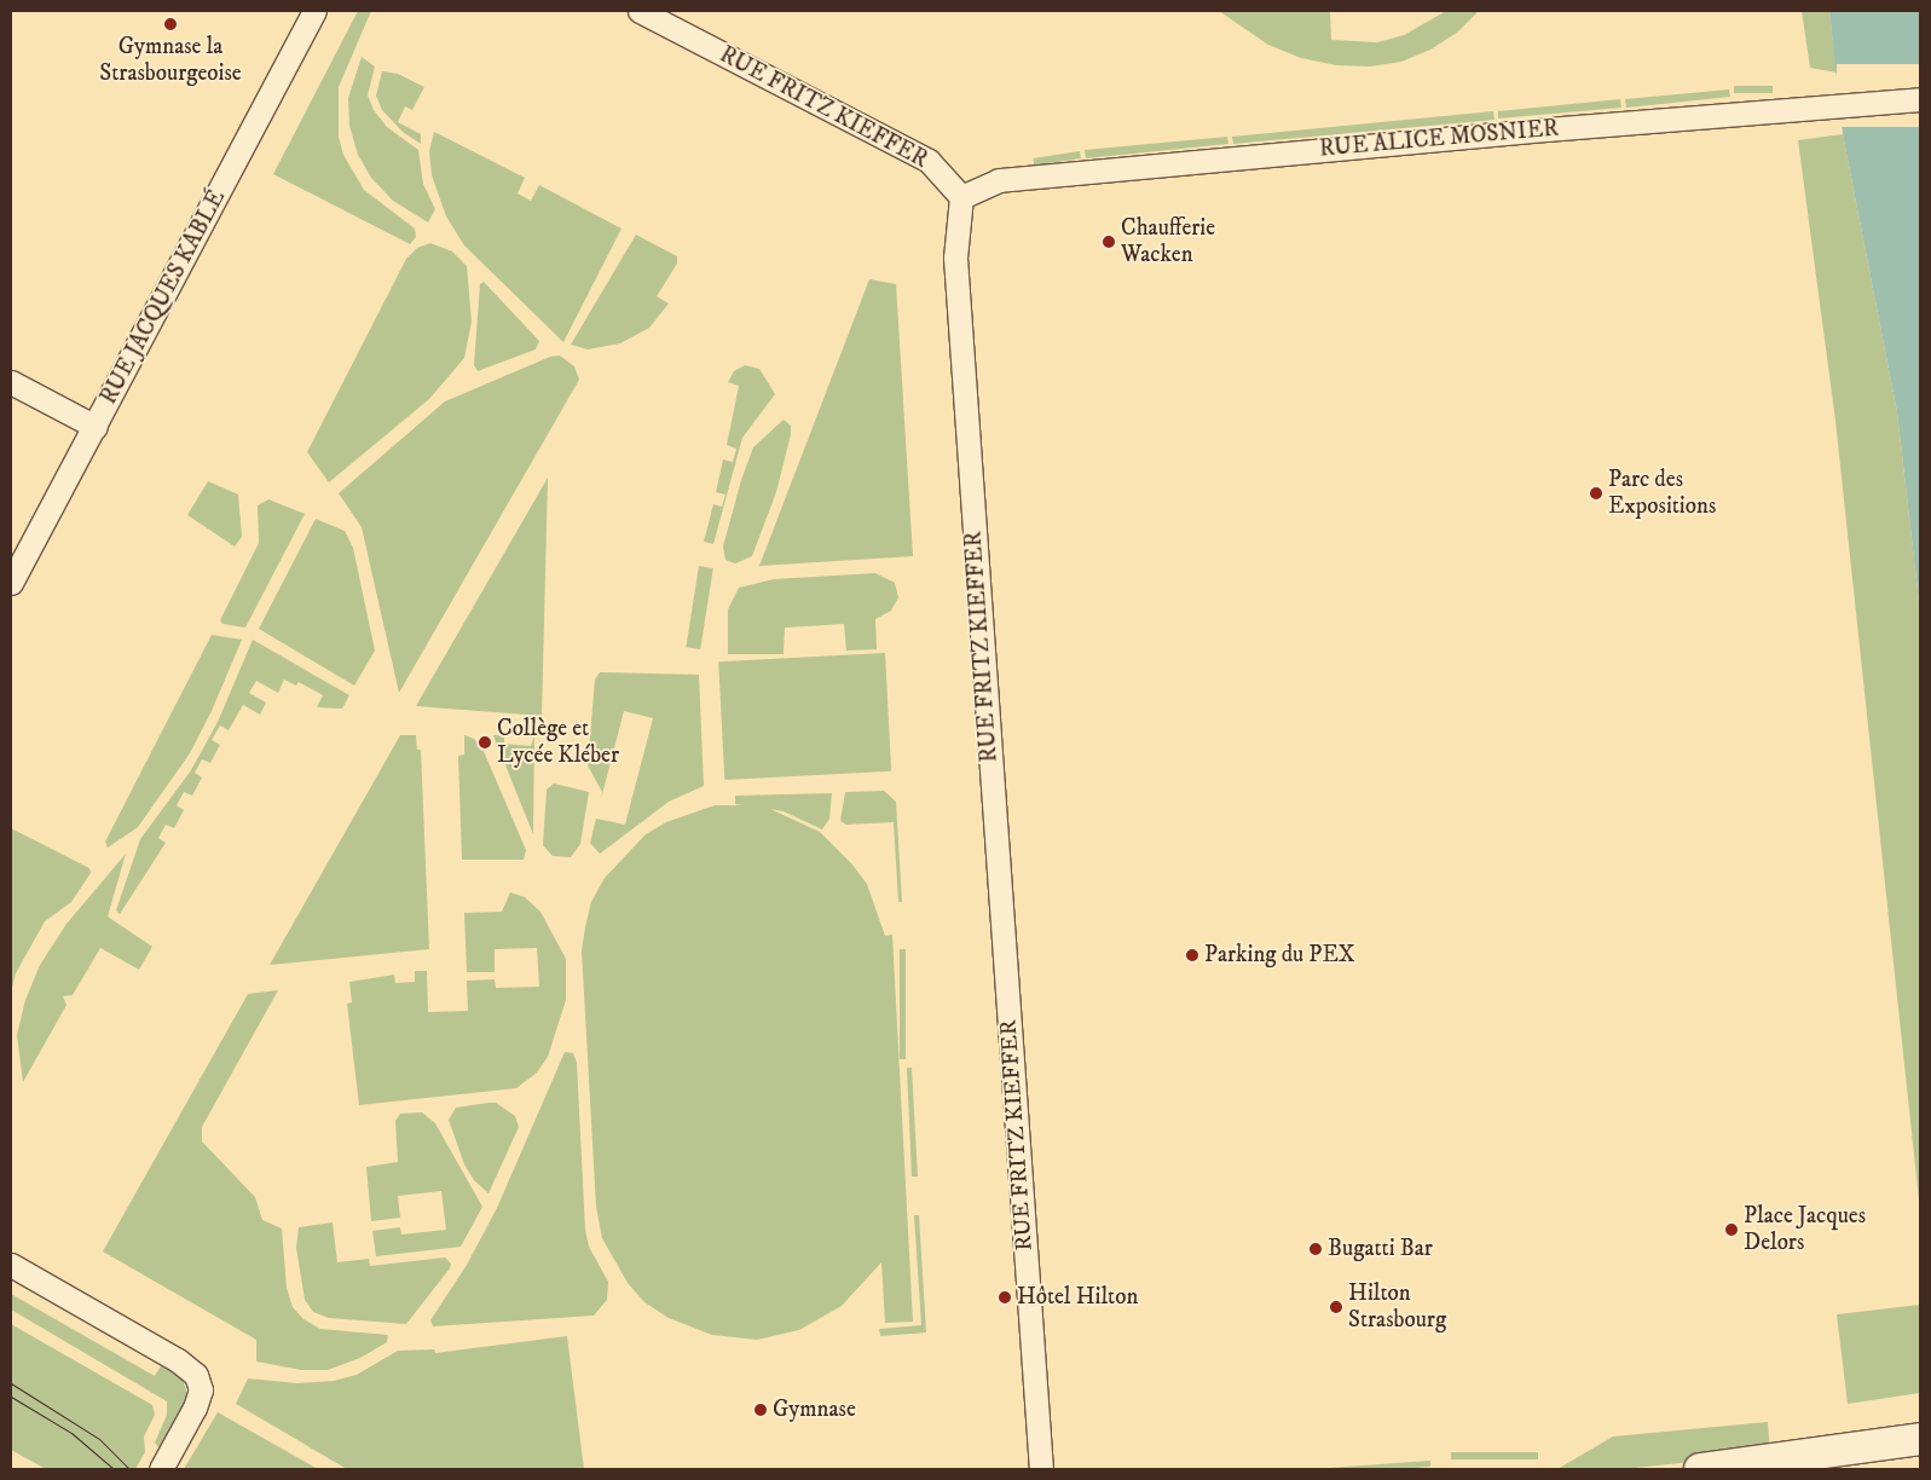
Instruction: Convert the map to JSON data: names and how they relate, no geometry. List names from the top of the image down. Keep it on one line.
{"streets":{"street":["RUE FRITZ KIEFFER","RUE ALICE MOSNIER","RUE JACQUES KABLÉ"]},"crossings":[["RUE FRITZ KIEFFER","RUE ALICE MOSNIER"]],"places":["Gymnase la Strasbourgeoise","Chaufferie Wacken","Parc des Expositions","Collège et Lycée Kléber","Parking du PEX","Place Jacques Delors","Bugatti Bar","Hôtel Hilton","Hilton Strasbourg","Gymnase"]}
